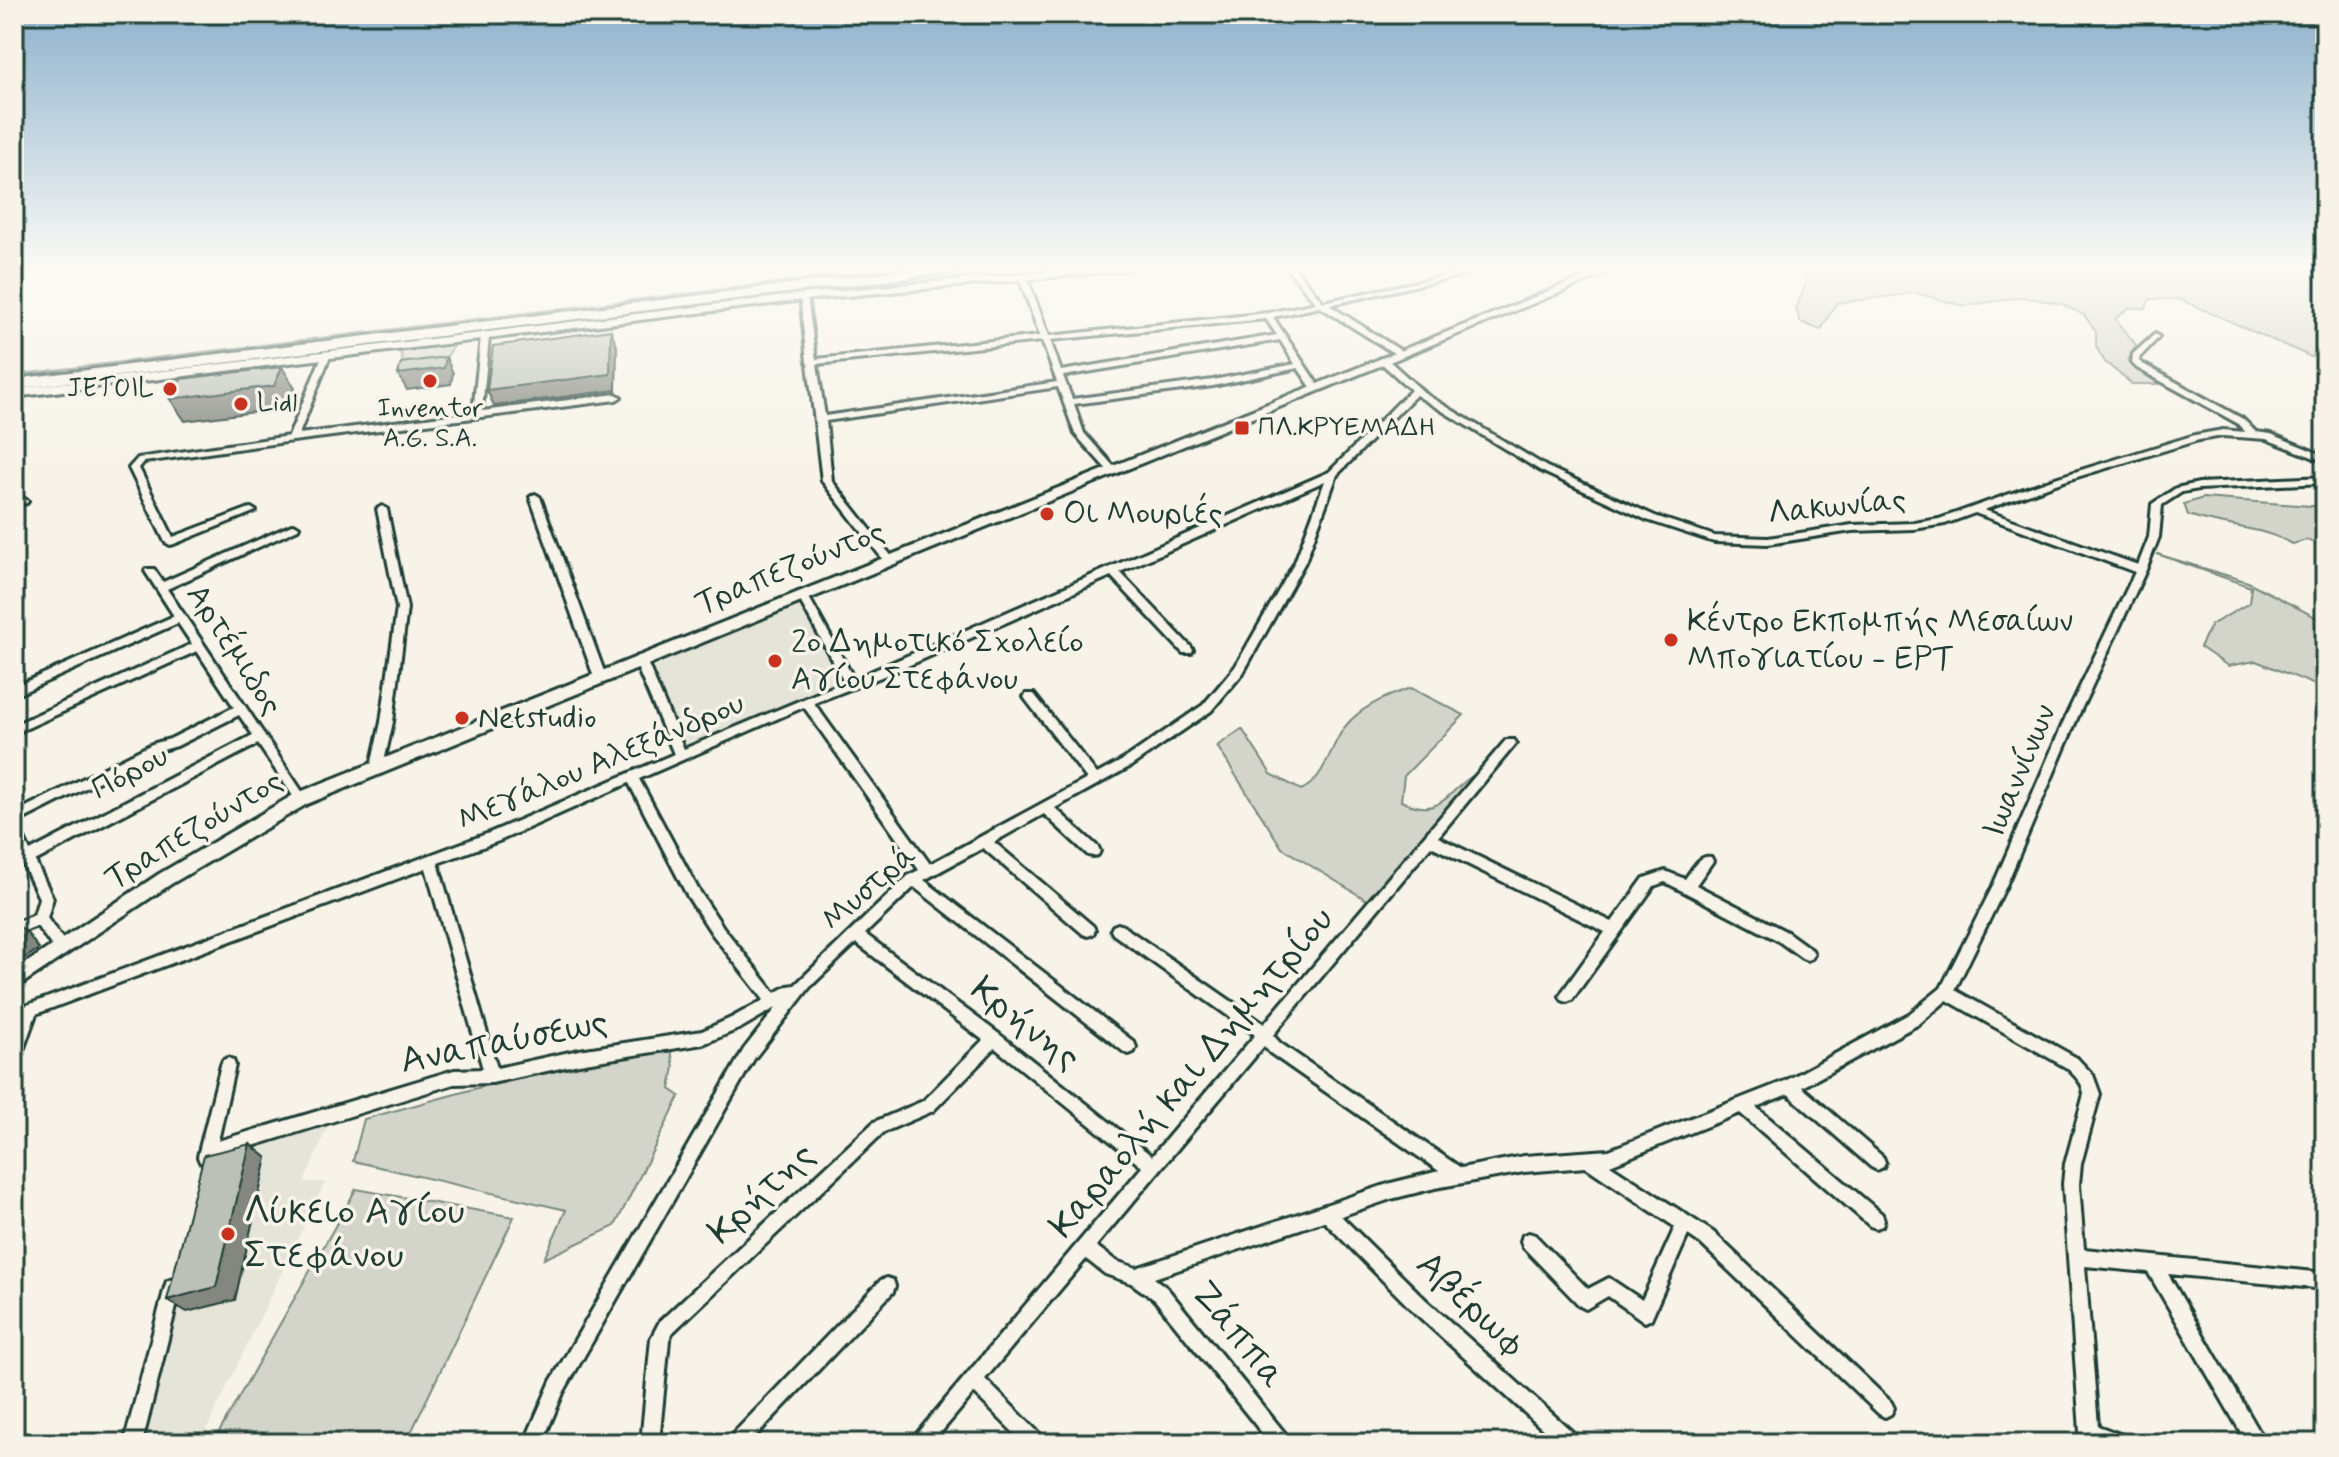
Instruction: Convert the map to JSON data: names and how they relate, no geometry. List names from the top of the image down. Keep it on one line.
{"streets":{"main road":["Τραπεζούντος"],"street":["Λακωνίας","Αρτέμιδος","Μεγάλου Αλεξάνδρου","Ιωαννίνων","Πόρου","Μυστρά","Κρήνης","Αναπαύσεως","Καραολή και Δημητρίου","Κρήτης","Αβέρωφ","Ζάππα"]},"crossings":[["Λακωνίας","Τραπεζούντος"],["Τραπεζούντος","Αρτέμιδος"],["Αρτέμιδος","Πόρου"],["Μεγάλου Αλεξάνδρου","Μυστρά"],["Μυστρά","Κρήνης"],["Μυστρά","Αναπαύσεως"],["Κρήνης","Καραολή και Δημητρίου"],["Κρήνης","Κρήτης"],["Καραολή και Δημητρίου","Ζάππα"]],"places":{"other":["Inventor A.G. S.A.","JETOIL","Lidl","Οι Μουριές","Κέντρο Εκπομπής Μεσαίων Μπογιατίου - ΕΡΤ","2ο Δημοτικό Σχολείο Αγίου Στεφάνου","Netstudio","Λύκειο Αγίου Στεφάνου"],"transit":["ΠΛ.ΚΡΥΕΜΑΔΗ"]}}
